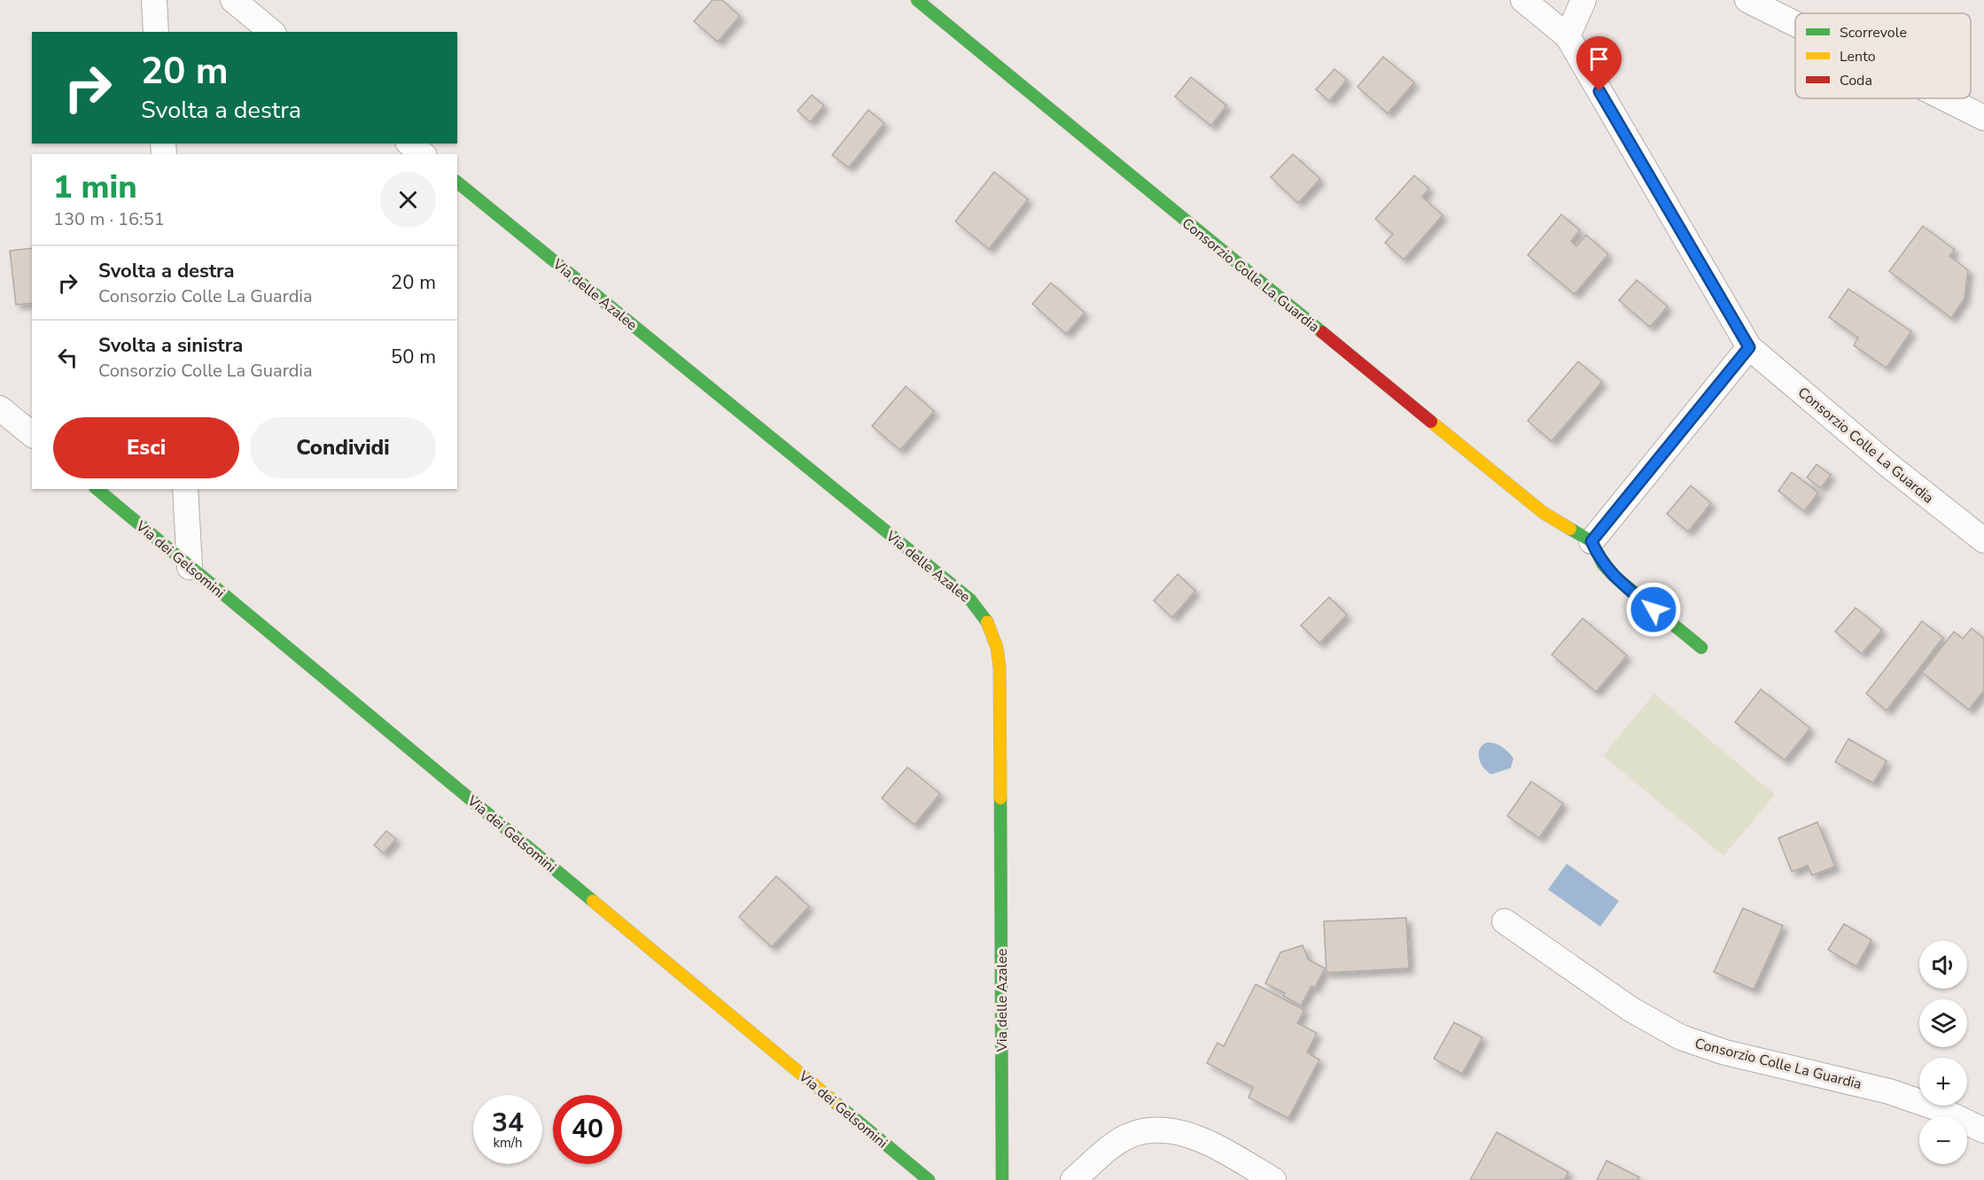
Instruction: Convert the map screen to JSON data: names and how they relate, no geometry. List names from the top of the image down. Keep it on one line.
{"streets":{"street":["Consorzio Colle La Guardia","Via delle Azalee","Via dei Gelsomini"]},"legend":["Scorrevole","Lento","Coda"],"page":{"turn":["20 m","Svolta a destra"],"heading":["1 min","130 m · 16:51"],"list":[{"name":"Svolta a destra","note":"Consorzio Colle La Guardia","value":"20 m"},{"name":"Svolta a sinistra","note":"Consorzio Colle La Guardia","value":"50 m"}],"buttons":["Esci","Condividi"],"map_buttons":["+","−"],"speed":"34 km/h","limit":"40"}}
